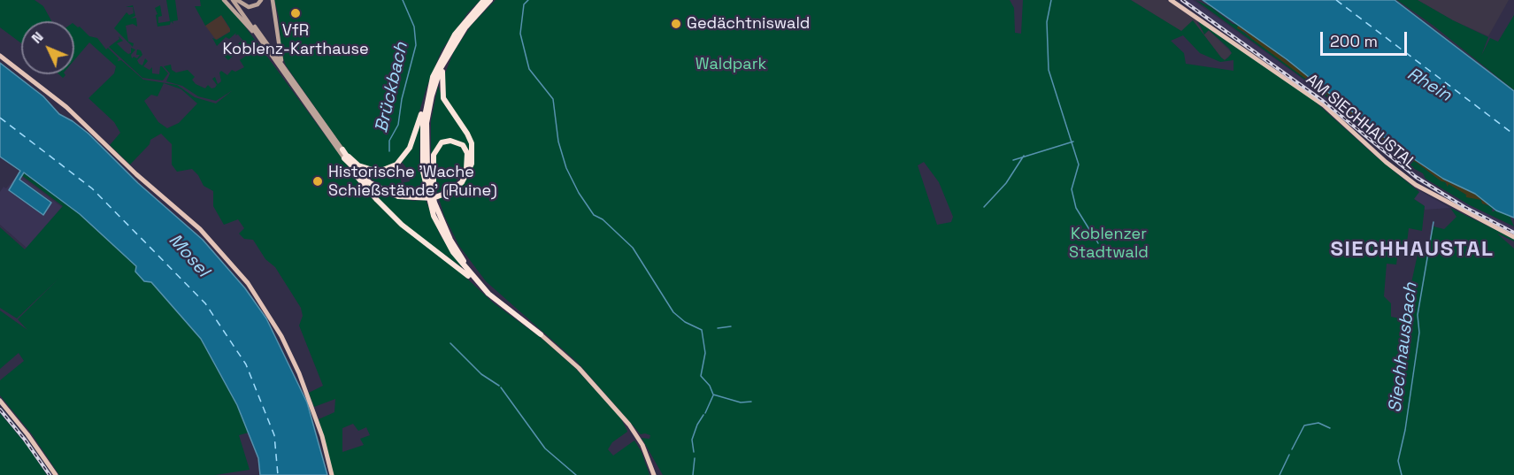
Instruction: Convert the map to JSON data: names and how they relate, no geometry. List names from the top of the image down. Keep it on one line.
{"streets":{"main road":["AM SIECHHAUSTAL"]},"districts":["SIECHHAUSTAL"],"water":["Rhein","Brückbach","Mosel","Siechhausbach"],"parks":["Waldpark","Koblenzer Stadtwald"],"places":["VfR Koblenz-Karthause","Gedächtniswald","Historische 'Wache Schießstände' (Ruine)"],"scale_bar":"200 m","north":"top left"}
